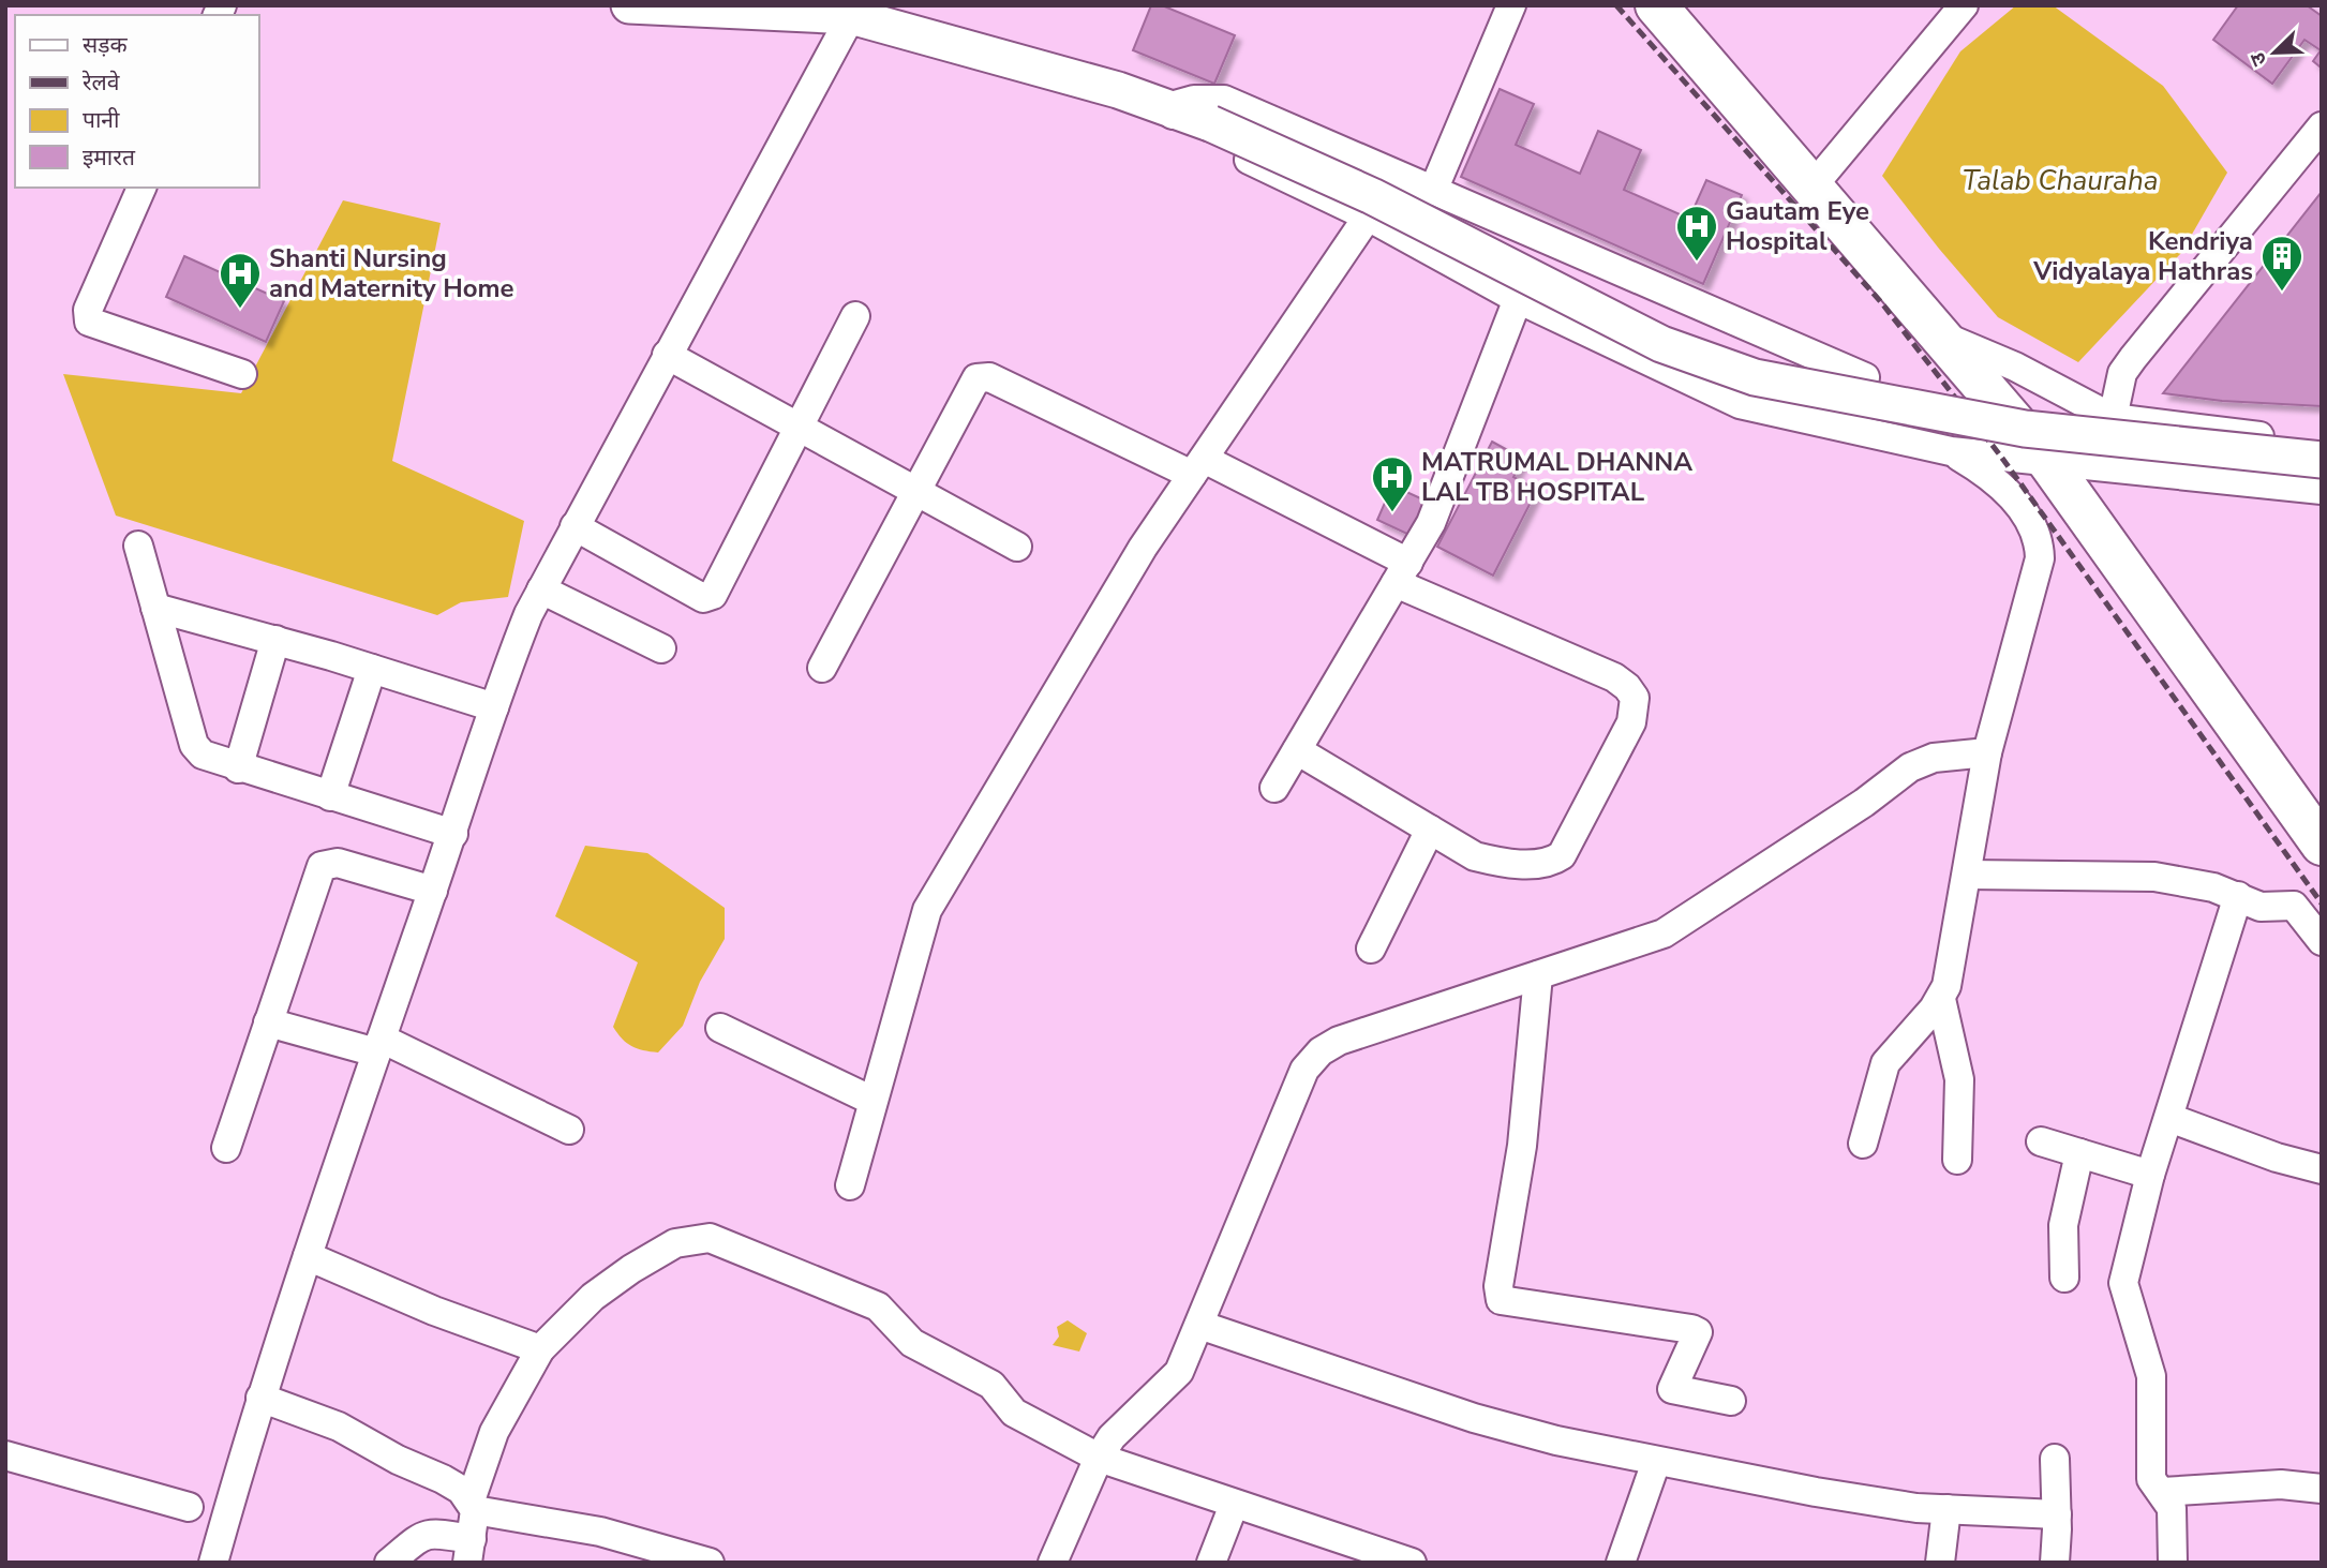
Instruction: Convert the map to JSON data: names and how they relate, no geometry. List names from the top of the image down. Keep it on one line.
{"water":["Talab Chauraha"],"places":{"hospital":["Gautam Eye Hospital","Shanti Nursing and Maternity Home","MATRUMAL DHANNA LAL TB HOSPITAL"],"building":["Kendriya Vidyalaya Hathras"]},"legend":["सड़क","रेलवे","पानी","इमारत"],"north":"bottom left"}
